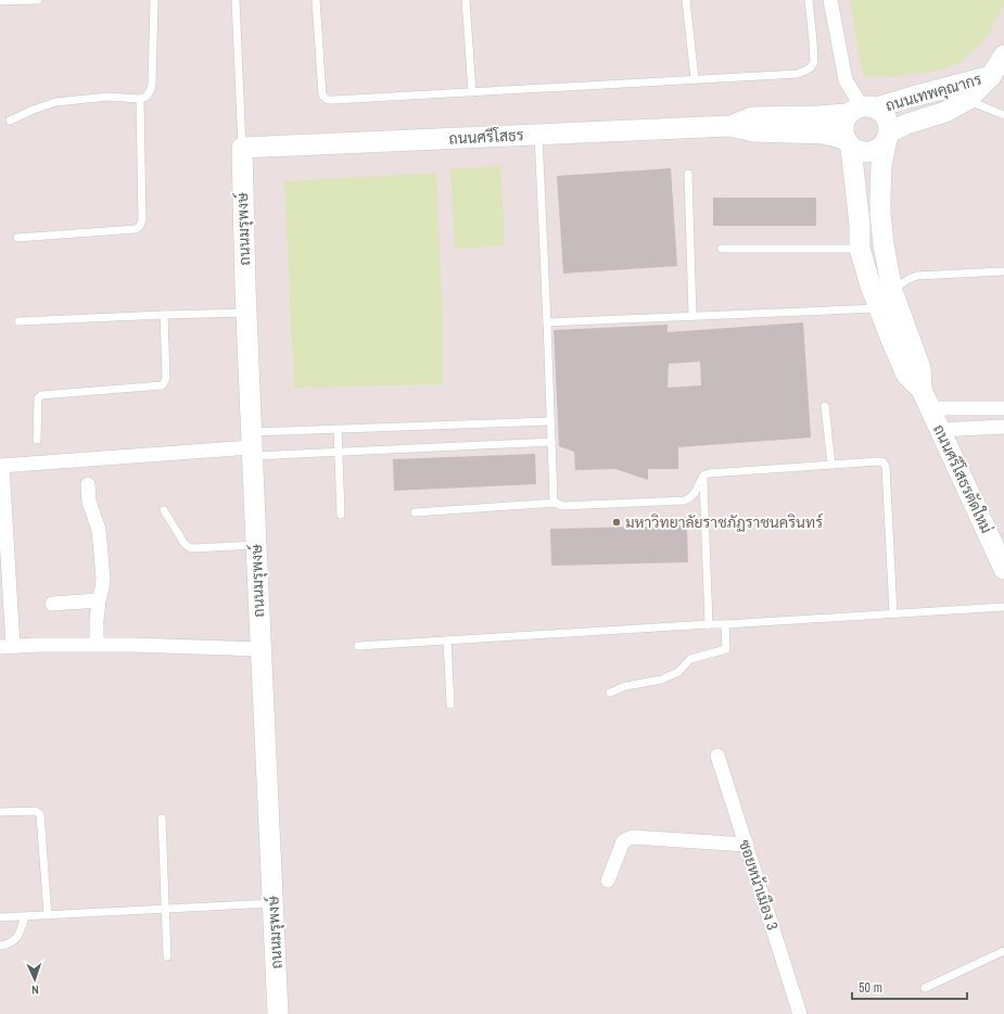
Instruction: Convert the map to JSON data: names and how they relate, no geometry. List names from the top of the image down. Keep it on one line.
{"streets":{"main road":["ถนนเทพคุณากร","ถนนศรีโสธร","ถนนมรุพงษ์","ถนนศรีโสธรตัดใหม่"],"street":["ซอยหน้าเมือง 3"]},"crossings":[["ถนนเทพคุณากร","ถนนศรีโสธร"],["ถนนเทพคุณากร","ถนนศรีโสธรตัดใหม่"],["ถนนศรีโสธร","ถนนมรุพงษ์"],["ถนนศรีโสธร","ถนนศรีโสธรตัดใหม่"]],"places":["มหาวิทยาลัยราชภัฏราชนครินทร์"],"scale_bar":"50 m","north":"bottom"}
